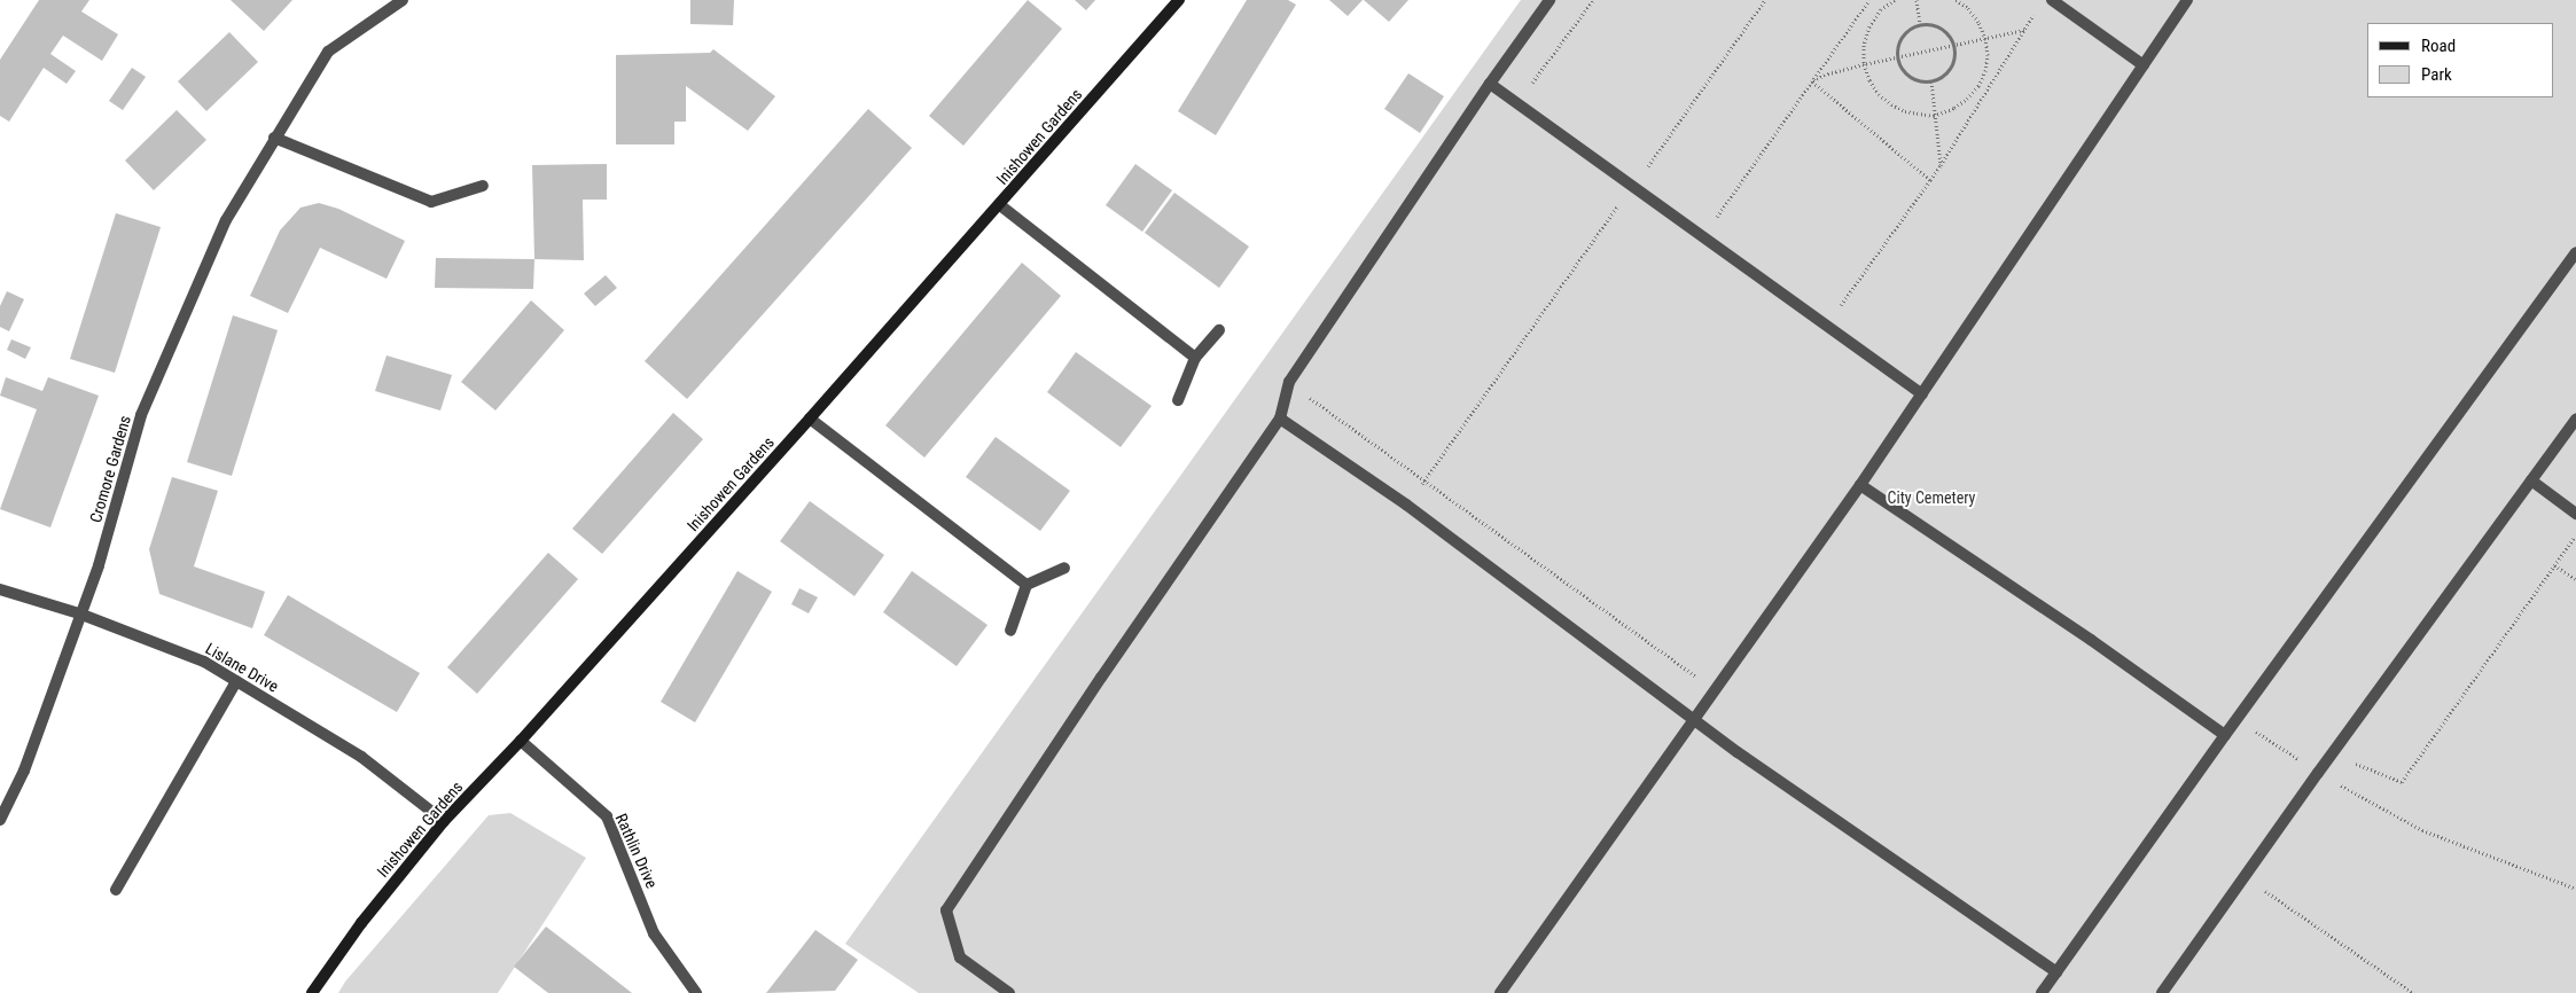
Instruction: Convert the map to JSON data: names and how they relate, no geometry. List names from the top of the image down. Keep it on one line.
{"streets":{"street":["Inishowen Gardens","Cromore Gardens","Lislane Drive","Rathlin Drive"]},"crossings":[["Inishowen Gardens","Lislane Drive"],["Inishowen Gardens","Rathlin Drive"],["Cromore Gardens","Lislane Drive"]],"parks":["City Cemetery"],"legend":["Road","Park"]}
